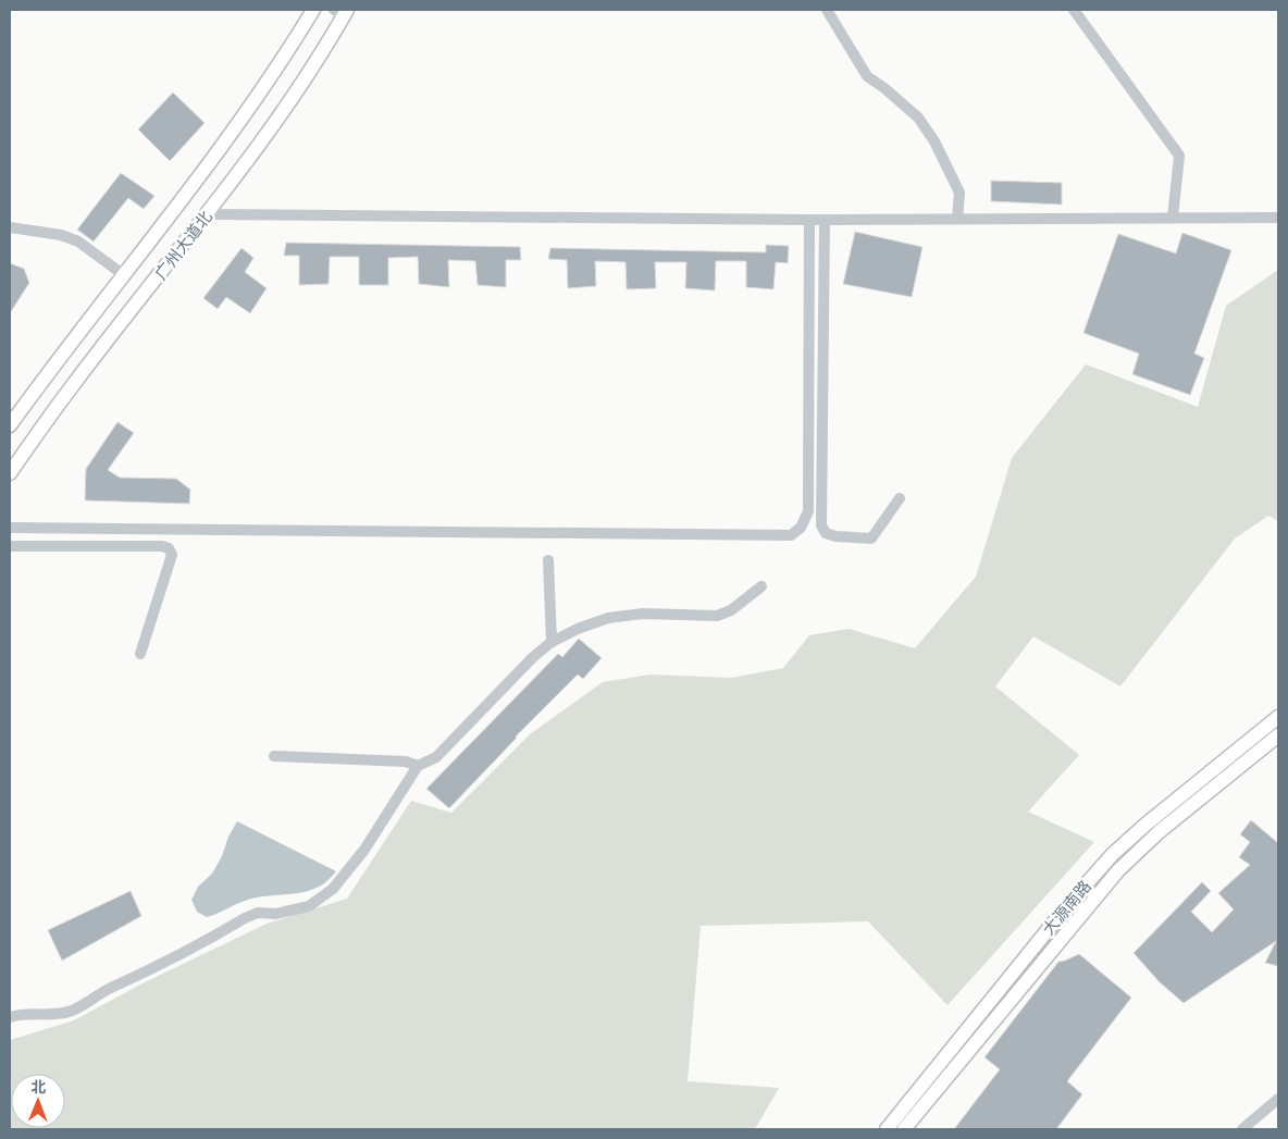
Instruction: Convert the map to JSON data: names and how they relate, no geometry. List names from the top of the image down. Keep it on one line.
{"streets":{"main road":["广州大道北","大源南路"]},"north":"top"}
